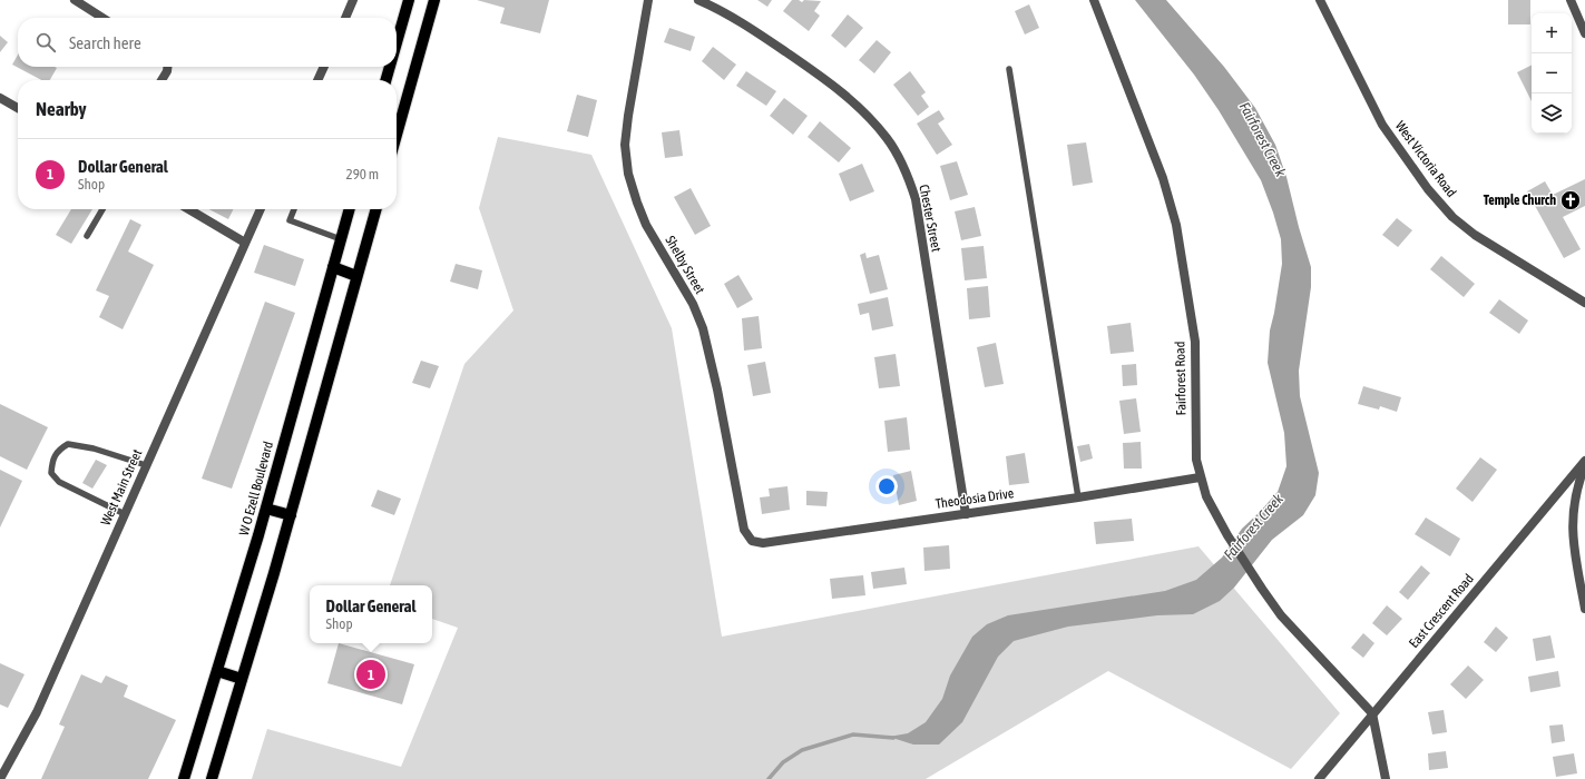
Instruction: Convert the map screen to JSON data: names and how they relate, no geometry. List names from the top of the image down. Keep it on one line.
{"streets":{"main road":["W O Ezell Boulevard"],"street":["West Victoria Road","Chester Street","Shelby Street","Fairforest Road","West Main Street","Theodosia Drive","East Crescent Road"]},"crossings":[["Chester Street","Theodosia Drive"],["Shelby Street","Theodosia Drive"],["Fairforest Road","Theodosia Drive"],["Fairforest Road","East Crescent Road"]],"water":["Fairforest Creek"],"places":{"church":["Temple Church"]},"page":{"map_buttons":["+","−"],"search":"Search here","heading":"Nearby","list":[{"mark":"1","name":"Dollar General","note":"Shop","value":"290 m"}],"popup":["Dollar General","Shop"],"pins":"1"}}
